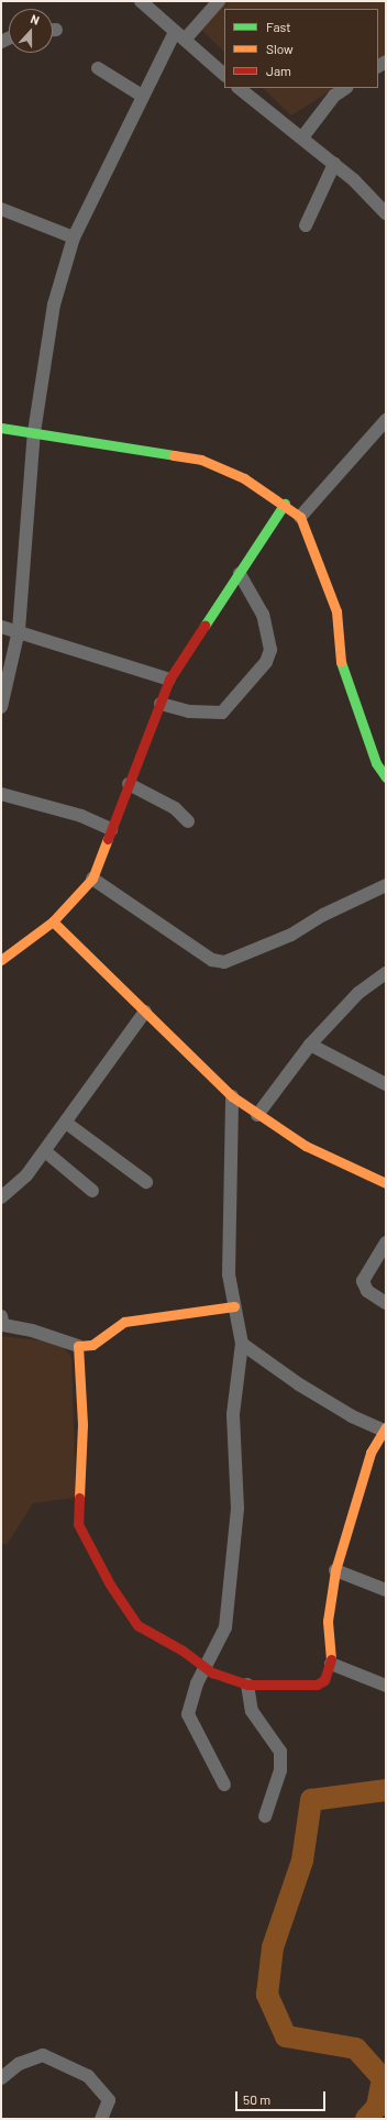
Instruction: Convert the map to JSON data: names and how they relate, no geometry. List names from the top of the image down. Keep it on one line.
{"legend":["Fast","Slow","Jam"],"scale_bar":"50 m","north":"top"}
